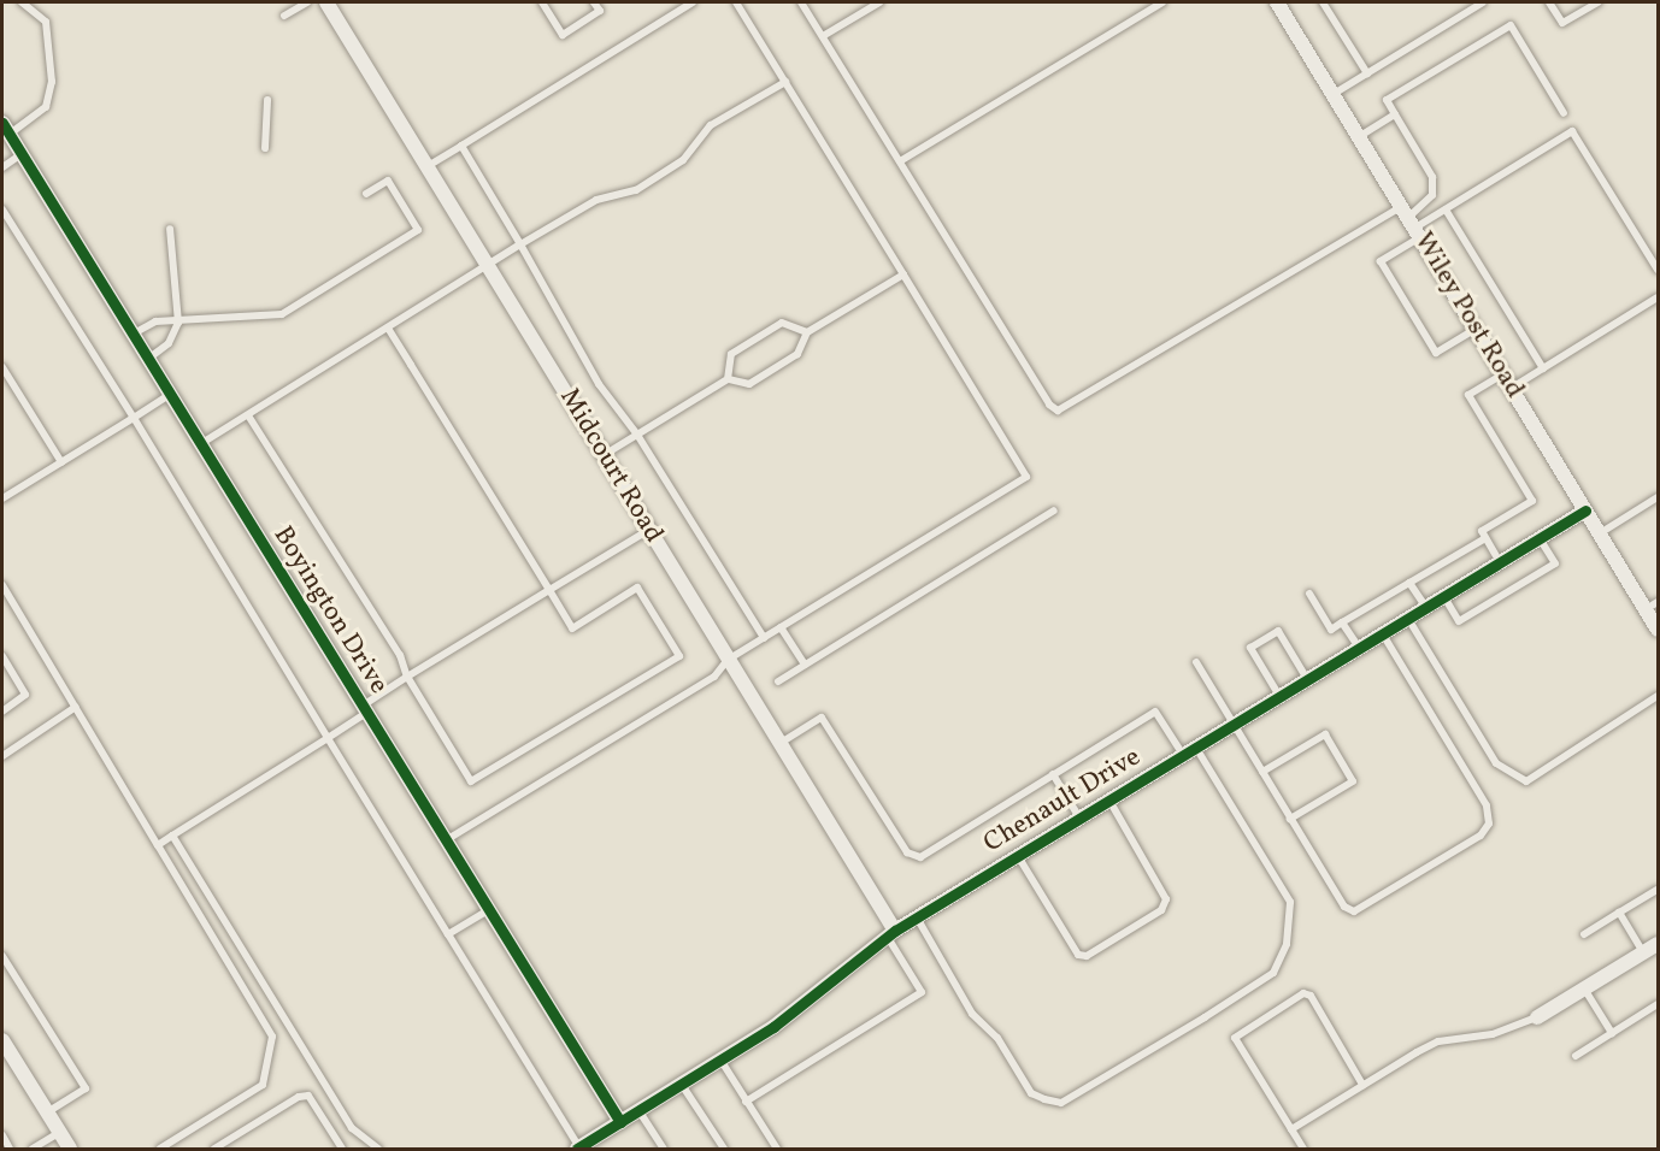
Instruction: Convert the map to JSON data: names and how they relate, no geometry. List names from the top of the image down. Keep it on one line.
{"streets":{"street":["Wiley Post Road","Midcourt Road","Boyington Drive","Chenault Drive"]},"crossings":[["Wiley Post Road","Chenault Drive"],["Midcourt Road","Chenault Drive"],["Boyington Drive","Chenault Drive"]]}
